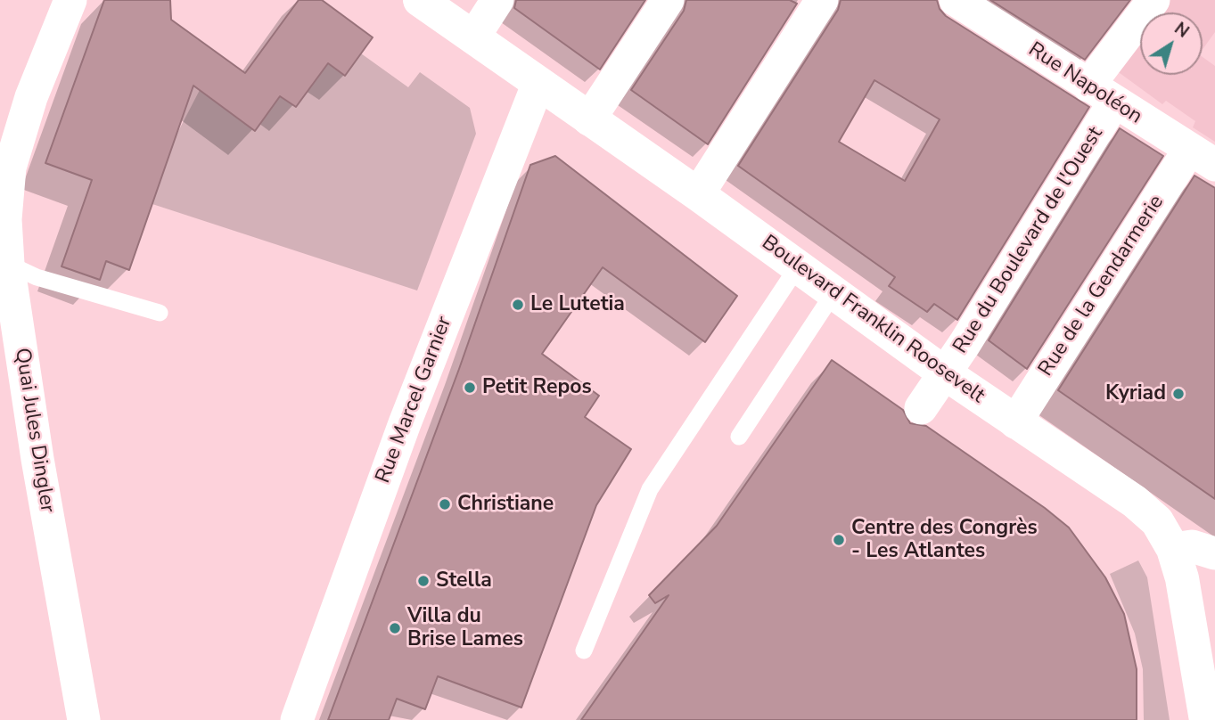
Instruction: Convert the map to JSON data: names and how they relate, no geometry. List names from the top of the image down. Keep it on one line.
{"streets":{"street":["Rue Napoléon","Rue du Boulevard de l'Ouest","Rue de la Gendarmerie","Boulevard Franklin Roosevelt","Rue Marcel Garnier","Quai Jules Dingler"]},"crossings":[["Rue Napoléon","Rue du Boulevard de l'Ouest"],["Rue Napoléon","Rue de la Gendarmerie"],["Rue du Boulevard de l'Ouest","Boulevard Franklin Roosevelt"],["Rue de la Gendarmerie","Boulevard Franklin Roosevelt"],["Boulevard Franklin Roosevelt","Rue Marcel Garnier"]],"places":["Le Lutetia","Petit Repos","Kyriad","Christiane","Centre des Congrès - Les Atlantes","Stella","Villa du Brise Lames"],"north":"top right"}
